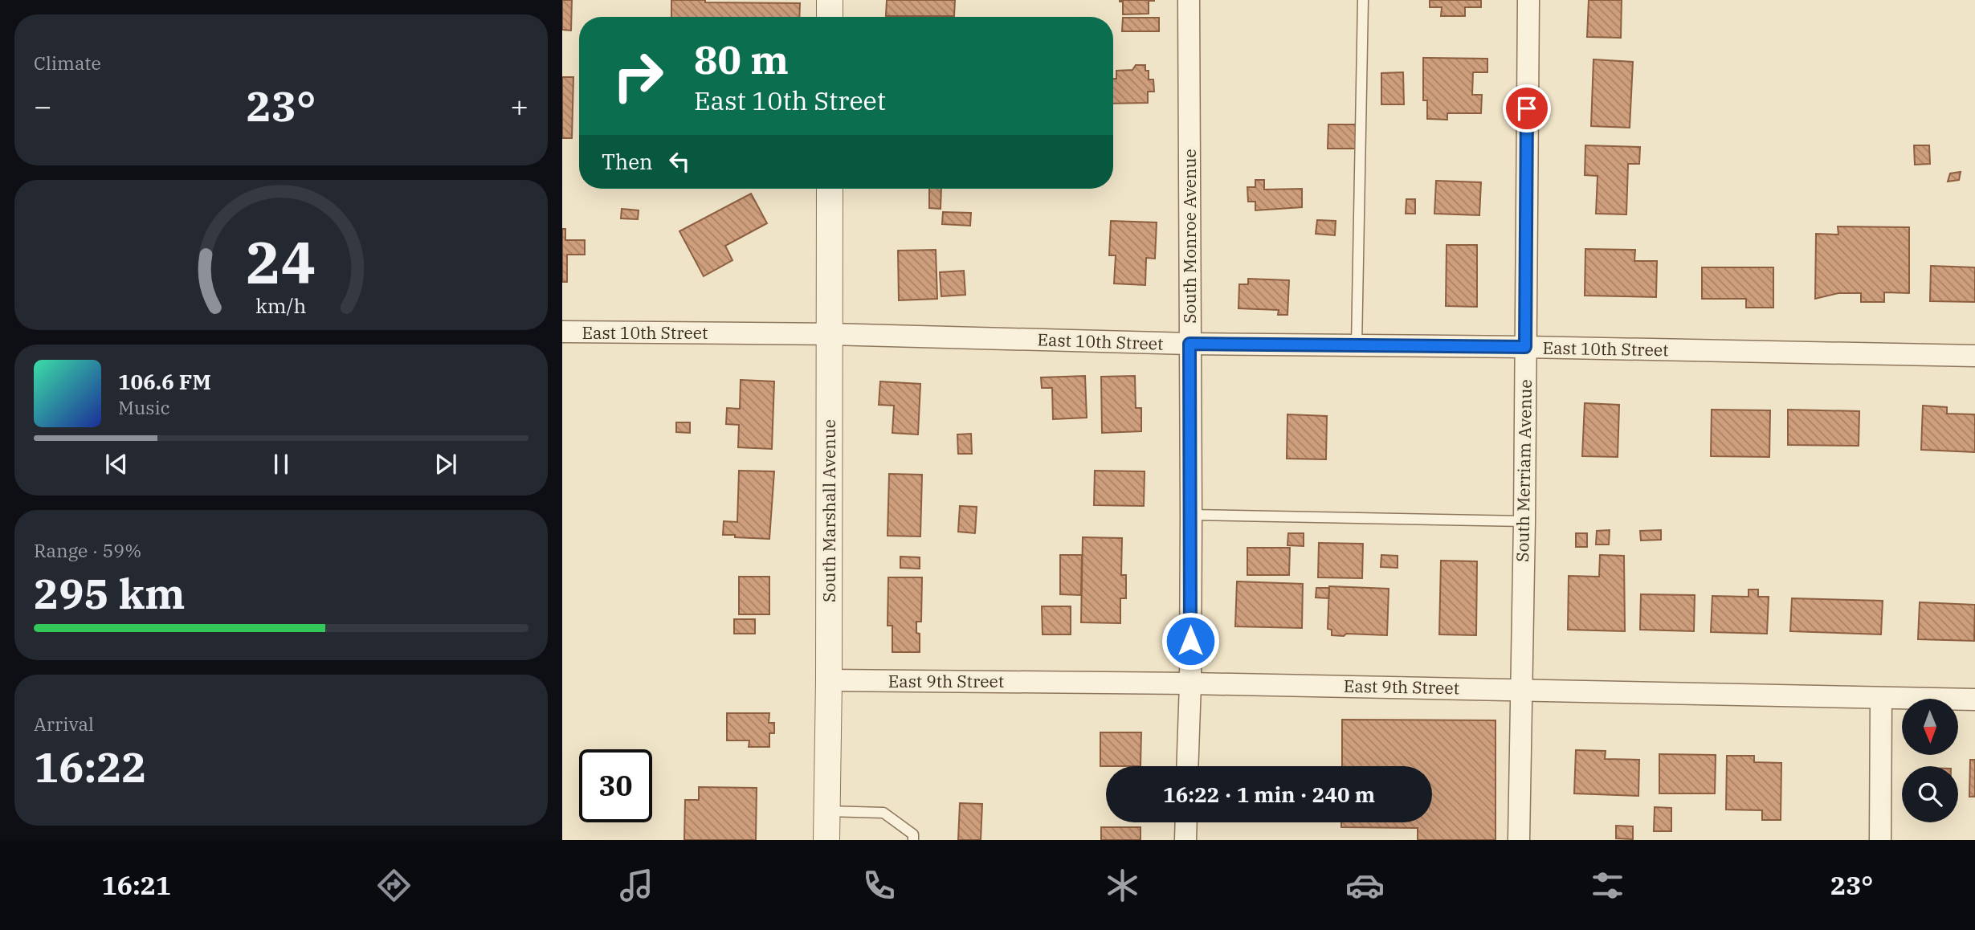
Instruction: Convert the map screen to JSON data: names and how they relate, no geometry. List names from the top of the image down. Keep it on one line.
{"streets":{"street":["South Monroe Avenue","East 10th Street","South Merriam Avenue","South Marshall Avenue","East 9th Street"]},"crossings":[["South Monroe Avenue","East 10th Street"],["South Monroe Avenue","East 9th Street"],["East 10th Street","South Merriam Avenue"],["East 10th Street","South Marshall Avenue"],["South Merriam Avenue","East 9th Street"],["South Marshall Avenue","East 9th Street"]],"north":"bottom","page":{"tile":["Climate",["Range · 59%","295 km"],["Arrival","16:22"]],"turn":["80 m","East 10th Street"],"heat":["−","23°","+"],"then":"Then","song":["106.6 FM","Music"],"limit":"30","trip":"16:22 · 1 min · 240 m","tabs":["16:21","23°"],"gauge":["24","km/h"]}}
